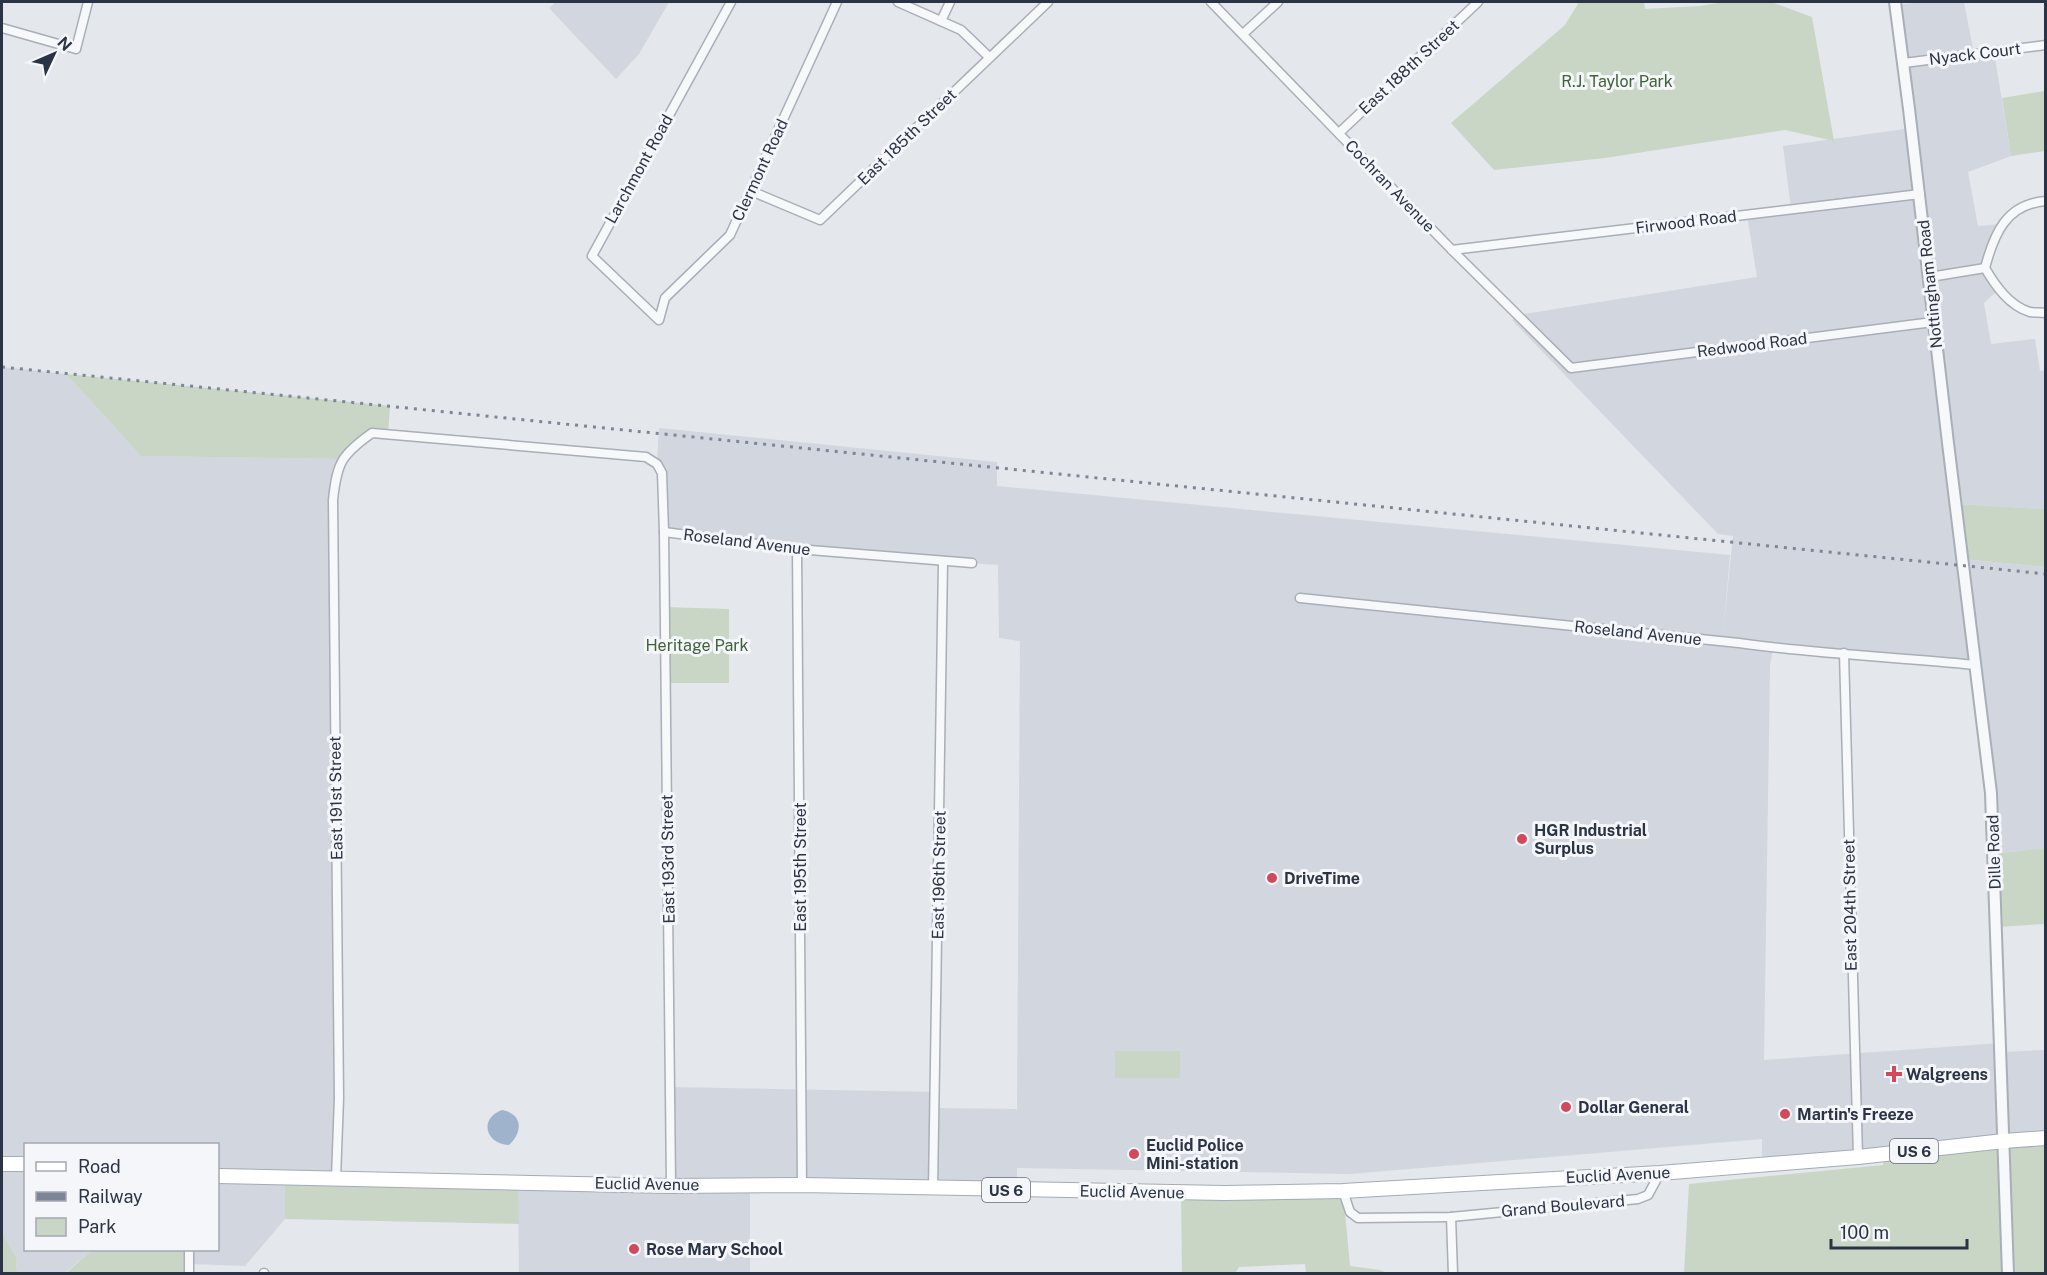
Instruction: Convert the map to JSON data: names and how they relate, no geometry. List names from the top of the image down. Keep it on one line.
{"streets":{"main road":["US 6","Euclid Avenue"],"street":["Nyack Court","East 188th Street","East 185th Street","Larchmont Road","Clermont Road","Cochran Avenue","Firwood Road","Nottingham Road","Redwood Road","Roseland Avenue","East 191st Street","Dille Road","East 193rd Street","East 195th Street","East 196th Street","East 204th Street","Grand Boulevard"]},"crossings":[["Nyack Court","Nottingham Road"],["East 188th Street","Cochran Avenue"],["East 185th Street","Clermont Road"],["Larchmont Road","Clermont Road"],["Cochran Avenue","Firwood Road"],["Cochran Avenue","Redwood Road"],["Firwood Road","Nottingham Road"],["Nottingham Road","Redwood Road"],["Nottingham Road","Dille Road"],["Roseland Avenue","East 191st Street"],["Roseland Avenue","Dille Road"],["Roseland Avenue","East 193rd Street"],["Roseland Avenue","East 195th Street"],["Roseland Avenue","East 196th Street"],["Roseland Avenue","East 204th Street"],["East 191st Street","Euclid Avenue"],["Dille Road","Euclid Avenue"],["East 193rd Street","Euclid Avenue"],["East 195th Street","Euclid Avenue"],["East 196th Street","Euclid Avenue"],["East 204th Street","Euclid Avenue"],["Euclid Avenue","Grand Boulevard"]],"parks":["R.J. Taylor Park","Heritage Park"],"places":{"other":["HGR Industrial Surplus","DriveTime","Dollar General","Martin's Freeze","Euclid Police Mini-station","Rose Mary School"],"health":["Walgreens"]},"legend":["Road","Railway","Park"],"scale_bar":"100 m","north":"top right"}
